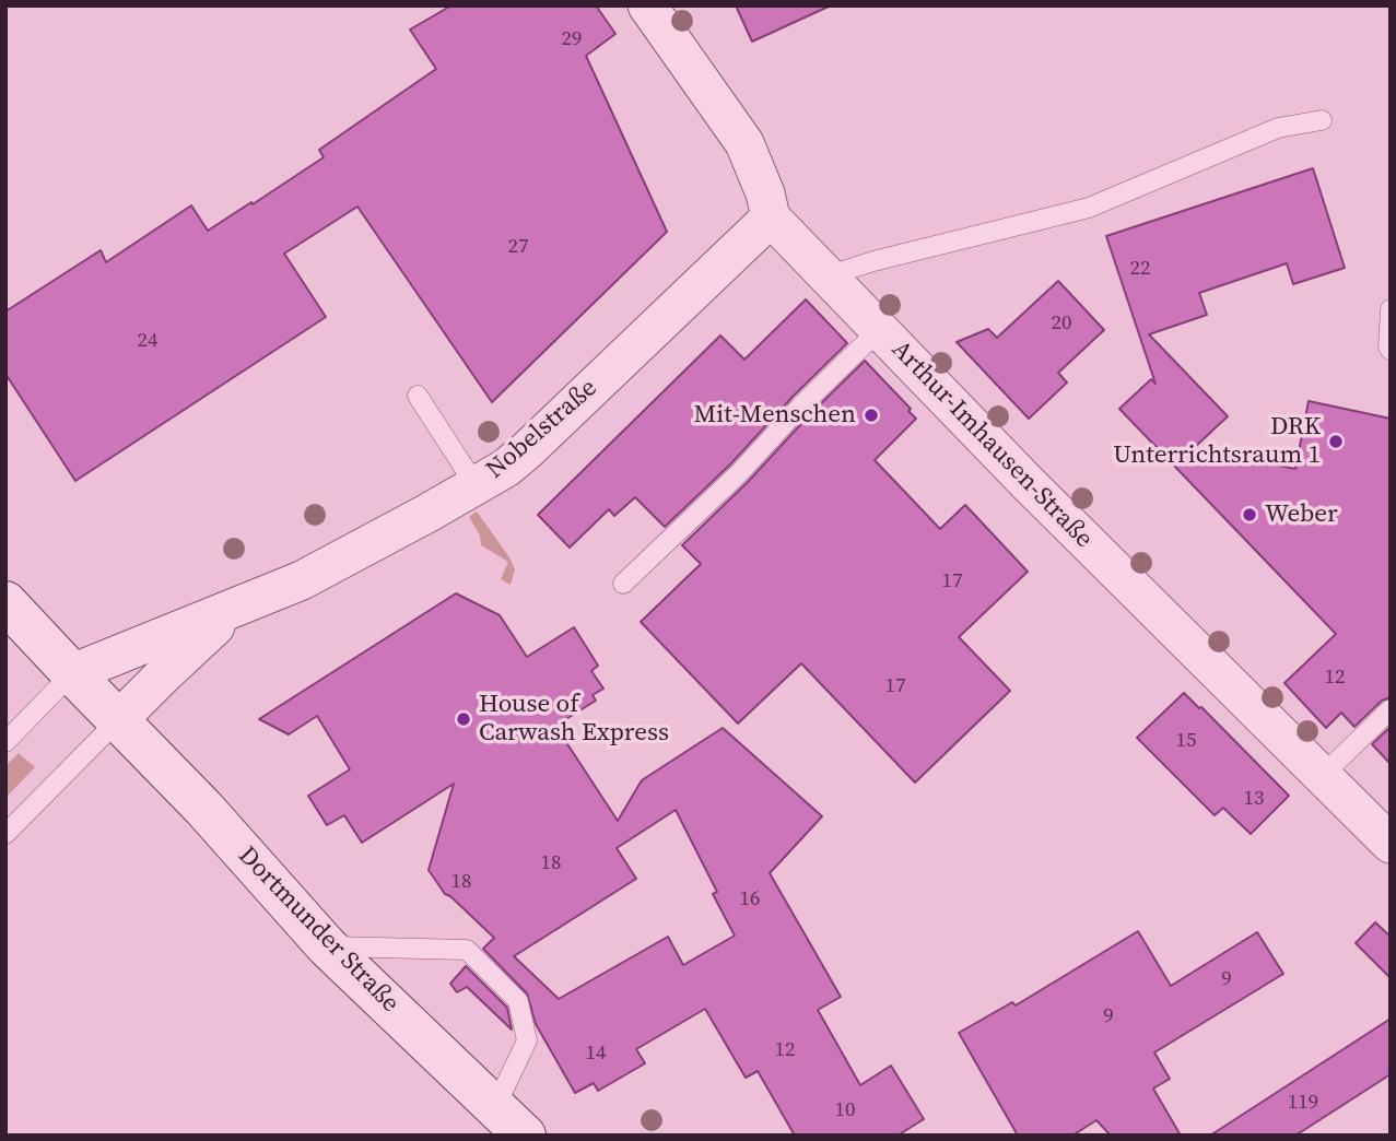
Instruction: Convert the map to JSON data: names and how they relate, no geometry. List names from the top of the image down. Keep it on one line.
{"streets":{"main road":["Dortmunder Straße"],"street":["Nobelstraße","Arthur-Imhausen-Straße"]},"crossings":[["Nobelstraße","Arthur-Imhausen-Straße"],["Nobelstraße","Dortmunder Straße"]],"places":["Mit-Menschen","DRK Unterrichtsraum 1","Weber","House of Carwash Express"],"house_numbers":["29","27","22","20","24","17","12","17","15","13","18","18","16","9","9","12","14","119","10"]}
